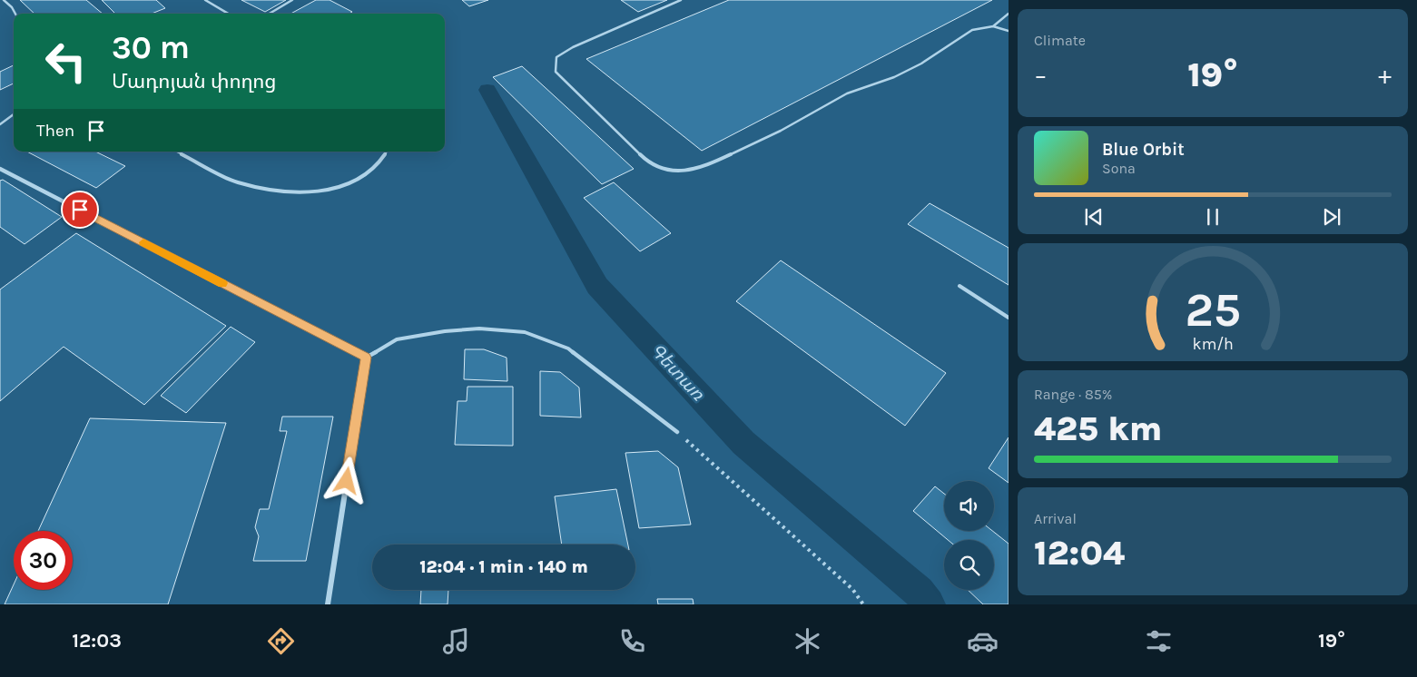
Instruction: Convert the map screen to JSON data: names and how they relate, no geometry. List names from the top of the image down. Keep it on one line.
{"water":["Գետառ"],"page":{"tile":["Climate",["Range · 85%","425 km"],["Arrival","12:04"]],"turn":["30 m","Մադոյան փողոց"],"heat":["−","19°","+"],"then":"Then","song":["Blue Orbit","Sona"],"limit":"30","trip":"12:04 · 1 min · 140 m","tabs":["12:03","19°"],"gauge":["25","km/h"]}}
